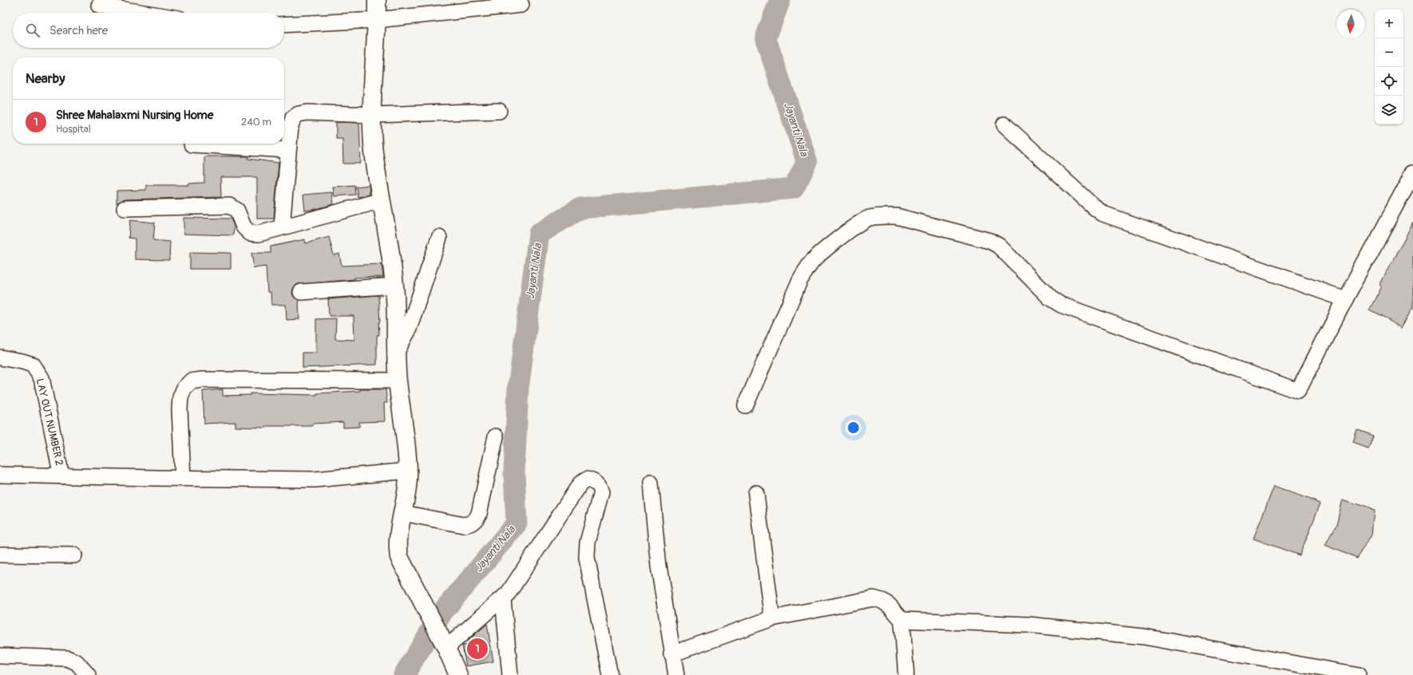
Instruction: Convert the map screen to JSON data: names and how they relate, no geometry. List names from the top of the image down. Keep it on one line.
{"streets":{"street":["LAY OUT NUMBER 2"]},"water":["Jayanti Nala"],"north":"bottom","page":{"map_buttons":["+","−"],"search":"Search here","heading":"Nearby","list":[{"mark":"1","name":"Shree Mahalaxmi Nursing Home","note":"Hospital","value":"240 m"}],"pins":"1"}}
